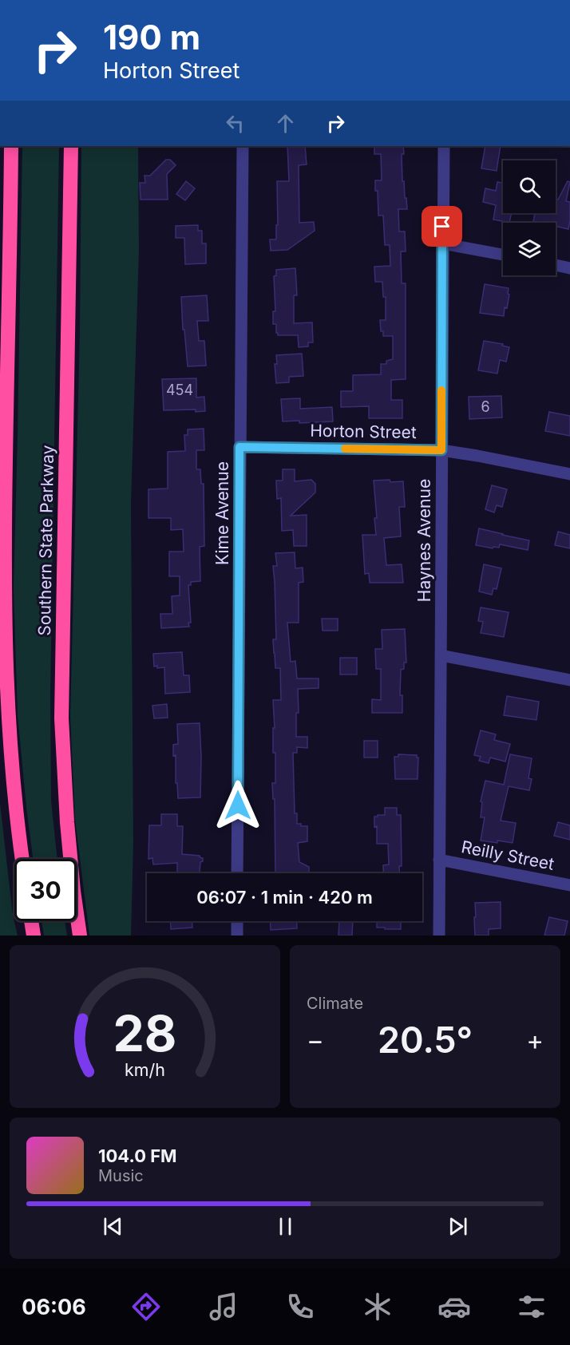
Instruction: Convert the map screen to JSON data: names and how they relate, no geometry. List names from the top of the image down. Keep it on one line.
{"streets":{"highway":["Southern State Parkway"],"street":["Horton Street","Kime Avenue","Haynes Avenue","Reilly Street"]},"crossings":[["Horton Street","Kime Avenue"],["Horton Street","Haynes Avenue"],["Haynes Avenue","Reilly Street"]],"house_numbers":["454","6"],"page":{"turn":["190 m","Horton Street"],"limit":"30","trip":"06:07 · 1 min · 420 m","tile":"Climate","heat":["−","20.5°","+"],"song":["104.0 FM","Music"],"tabs":"06:06","gauge":["28","km/h"]}}
